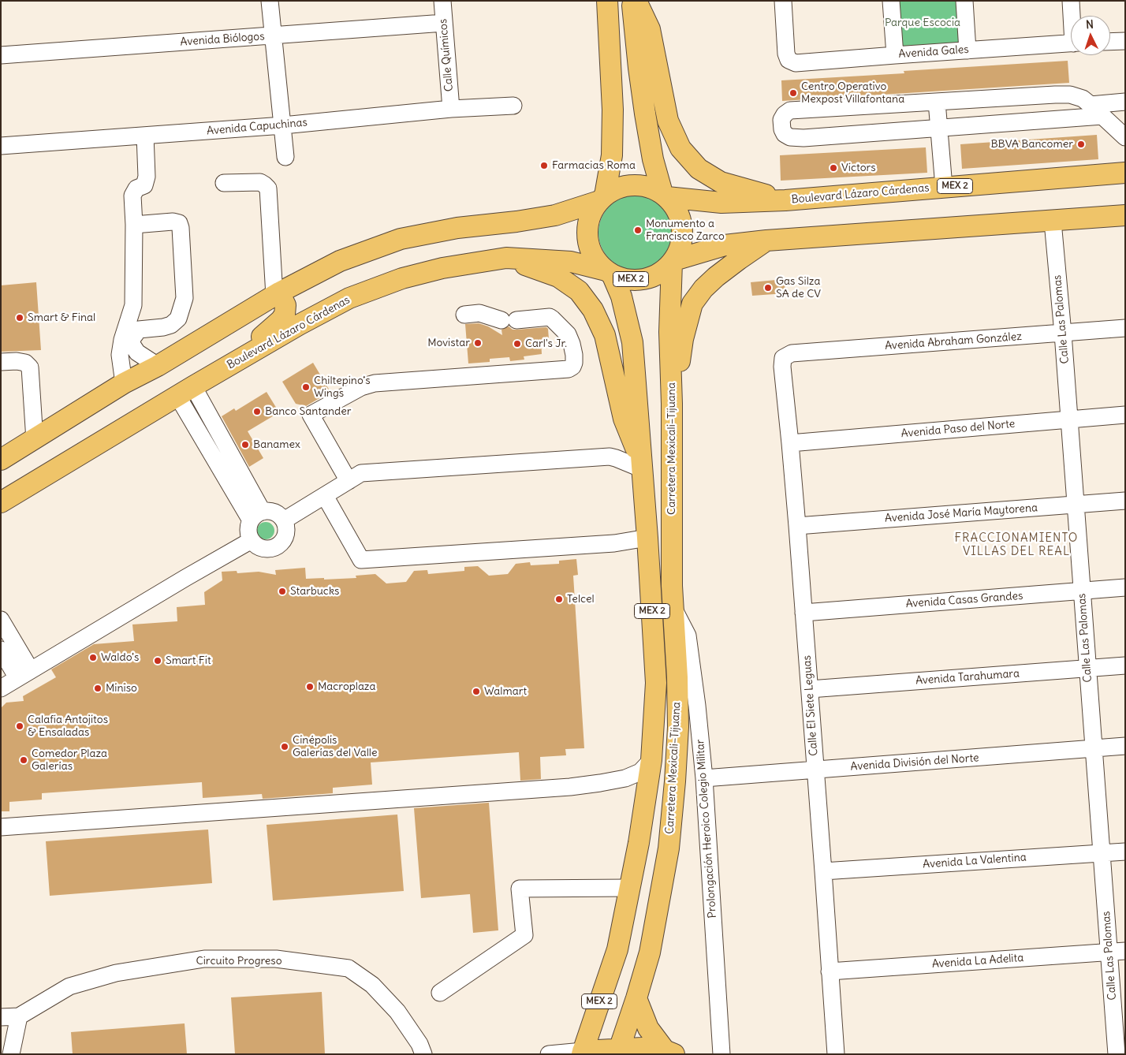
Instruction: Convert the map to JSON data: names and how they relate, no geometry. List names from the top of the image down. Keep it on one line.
{"streets":{"main road":["MEX 2","Boulevard Lázaro Cárdenas","Carretera Mexicali–Tijuana"],"street":["Avenida Biólogos","Avenida Gales","Calle Químicos","Avenida Capuchinas","Calle Las Palomas","Avenida Abraham González","Avenida Paso del Norte","Avenida José María Maytorena","Avenida Casas Grandes","Avenida Tarahumara","Calle El Siete Leguas","Avenida División del Norte","Prolongación Heroico Colegio Militar","Avenida La Valentina","Circuito Progreso","Avenida La Adelita"]},"crossings":[["Avenida Biólogos","Calle Químicos"],["Calle Químicos","Avenida Capuchinas"],["MEX 2","Boulevard Lázaro Cárdenas"],["MEX 2","Calle Las Palomas"],["MEX 2","Carretera Mexicali–Tijuana"],["Boulevard Lázaro Cárdenas","Carretera Mexicali–Tijuana"],["Calle Las Palomas","Avenida Abraham González"],["Calle Las Palomas","Avenida Paso del Norte"],["Calle Las Palomas","Avenida José María Maytorena"],["Calle Las Palomas","Avenida Casas Grandes"],["Calle Las Palomas","Avenida Tarahumara"],["Calle Las Palomas","Avenida División del Norte"],["Calle Las Palomas","Avenida La Valentina"],["Calle Las Palomas","Avenida La Adelita"],["Avenida Abraham González","Calle El Siete Leguas"],["Avenida Paso del Norte","Calle El Siete Leguas"],["Carretera Mexicali–Tijuana","Prolongación Heroico Colegio Militar"],["Avenida José María Maytorena","Calle El Siete Leguas"],["Avenida Casas Grandes","Calle El Siete Leguas"],["Avenida Tarahumara","Calle El Siete Leguas"],["Calle El Siete Leguas","Avenida División del Norte"],["Calle El Siete Leguas","Avenida La Valentina"],["Calle El Siete Leguas","Avenida La Adelita"],["Avenida División del Norte","Prolongación Heroico Colegio Militar"]],"districts":["FRACCIONAMIENTO VILLAS DEL REAL"],"parks":["Parque Escocia"],"places":["Centro Operativo Mexpost Villafontana","BBVA Bancomer","Farmacias Roma","Victors","Monumento a Francisco Zarco","Gas Silza SA de CV","Smart & Final","Movistar","Carl's Jr.","Chiltepino's Wings","Banco Santander","Banamex","Starbucks","Telcel","Waldo's","Smart Fit","Macroplaza","Miniso","Walmart","Calafia Antojitos & Ensaladas","Cinépolis Galerías del Valle","Comedor Plaza Galerías"],"north":"top"}
